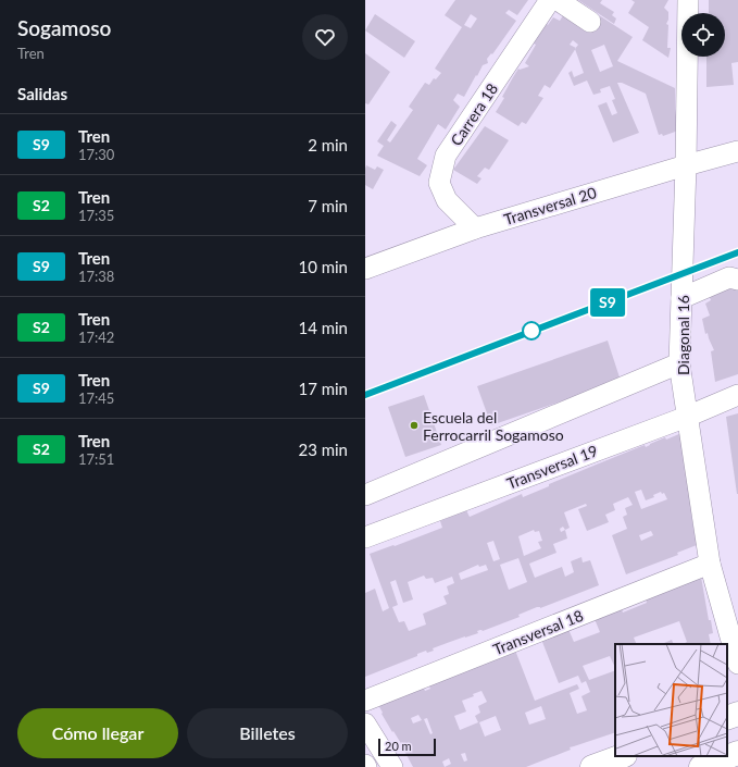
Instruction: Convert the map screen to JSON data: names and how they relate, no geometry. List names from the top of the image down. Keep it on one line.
{"streets":{"street":["Carrera 18","Transversal 20","Diagonal 16","Transversal 19","Transversal 18"]},"crossings":[["Carrera 18","Transversal 20"],["Transversal 20","Diagonal 16"],["Diagonal 16","Transversal 19"],["Diagonal 16","Transversal 18"]],"places":["Escuela del Ferrocarril Sogamoso"],"scale_bar":"20 m","page":{"heading":[["Sogamoso","Tren"],"Salidas"],"on_map":"S9","list":[{"mark":"S9","name":"Tren","note":"17:30","value":"2 min"},{"mark":"S2","name":"Tren","note":"17:35","value":"7 min"},{"mark":"S9","name":"Tren","note":"17:38","value":"10 min"},{"mark":"S2","name":"Tren","note":"17:42","value":"14 min"},{"mark":"S9","name":"Tren","note":"17:45","value":"17 min"},{"mark":"S2","name":"Tren","note":"17:51","value":"23 min"}],"buttons":["Cómo llegar","Billetes"],"scale":"20 m"}}
